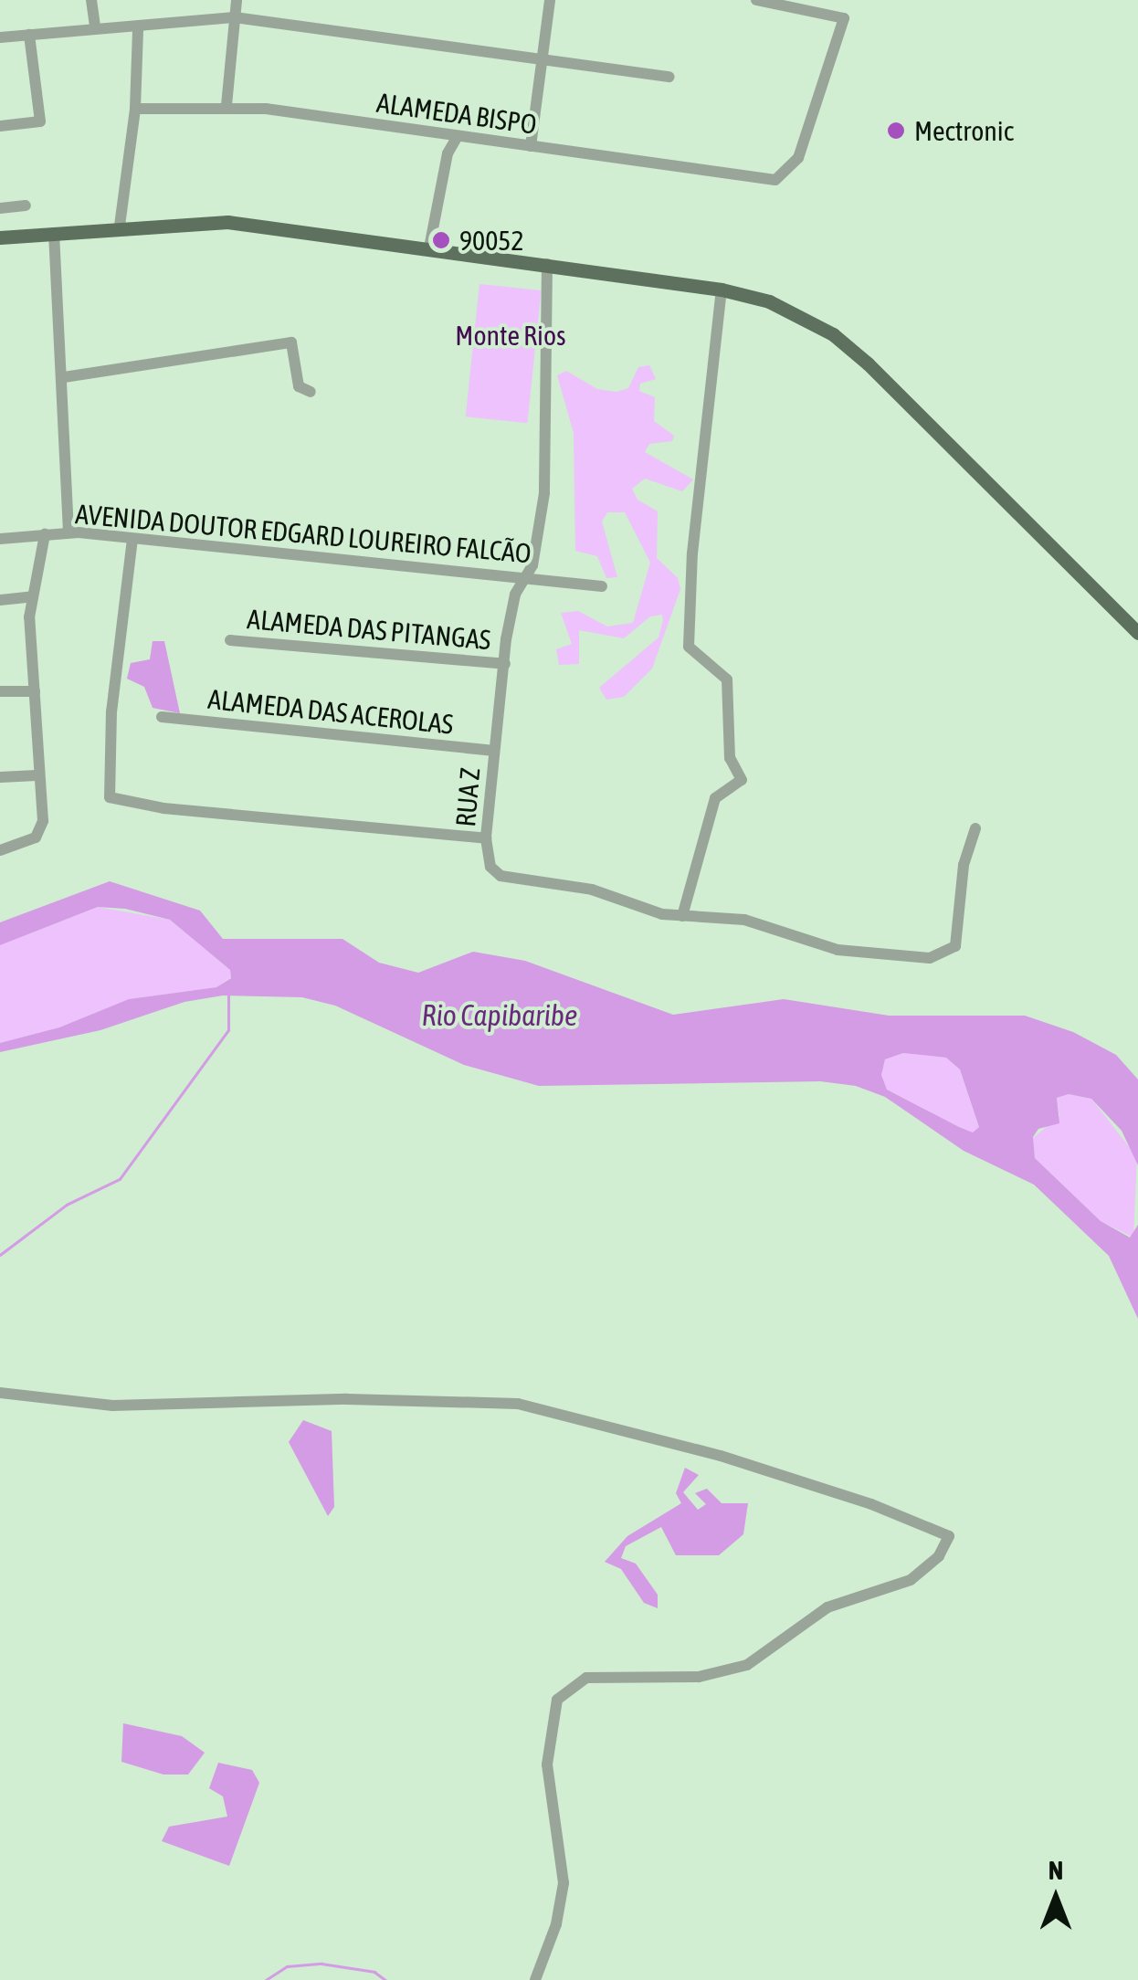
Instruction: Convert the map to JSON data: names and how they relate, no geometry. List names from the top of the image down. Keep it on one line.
{"streets":{"street":["ALAMEDA BISPO","AVENIDA DOUTOR EDGARD LOUREIRO FALCÃO","ALAMEDA DAS PITANGAS","ALAMEDA DAS ACEROLAS","RUA Z"]},"crossings":[["AVENIDA DOUTOR EDGARD LOUREIRO FALCÃO","RUA Z"],["ALAMEDA DAS PITANGAS","RUA Z"],["ALAMEDA DAS ACEROLAS","RUA Z"]],"water":["Rio Capibaribe"],"parks":["Monte Rios"],"places":["Mectronic","90052"],"north":"top"}
